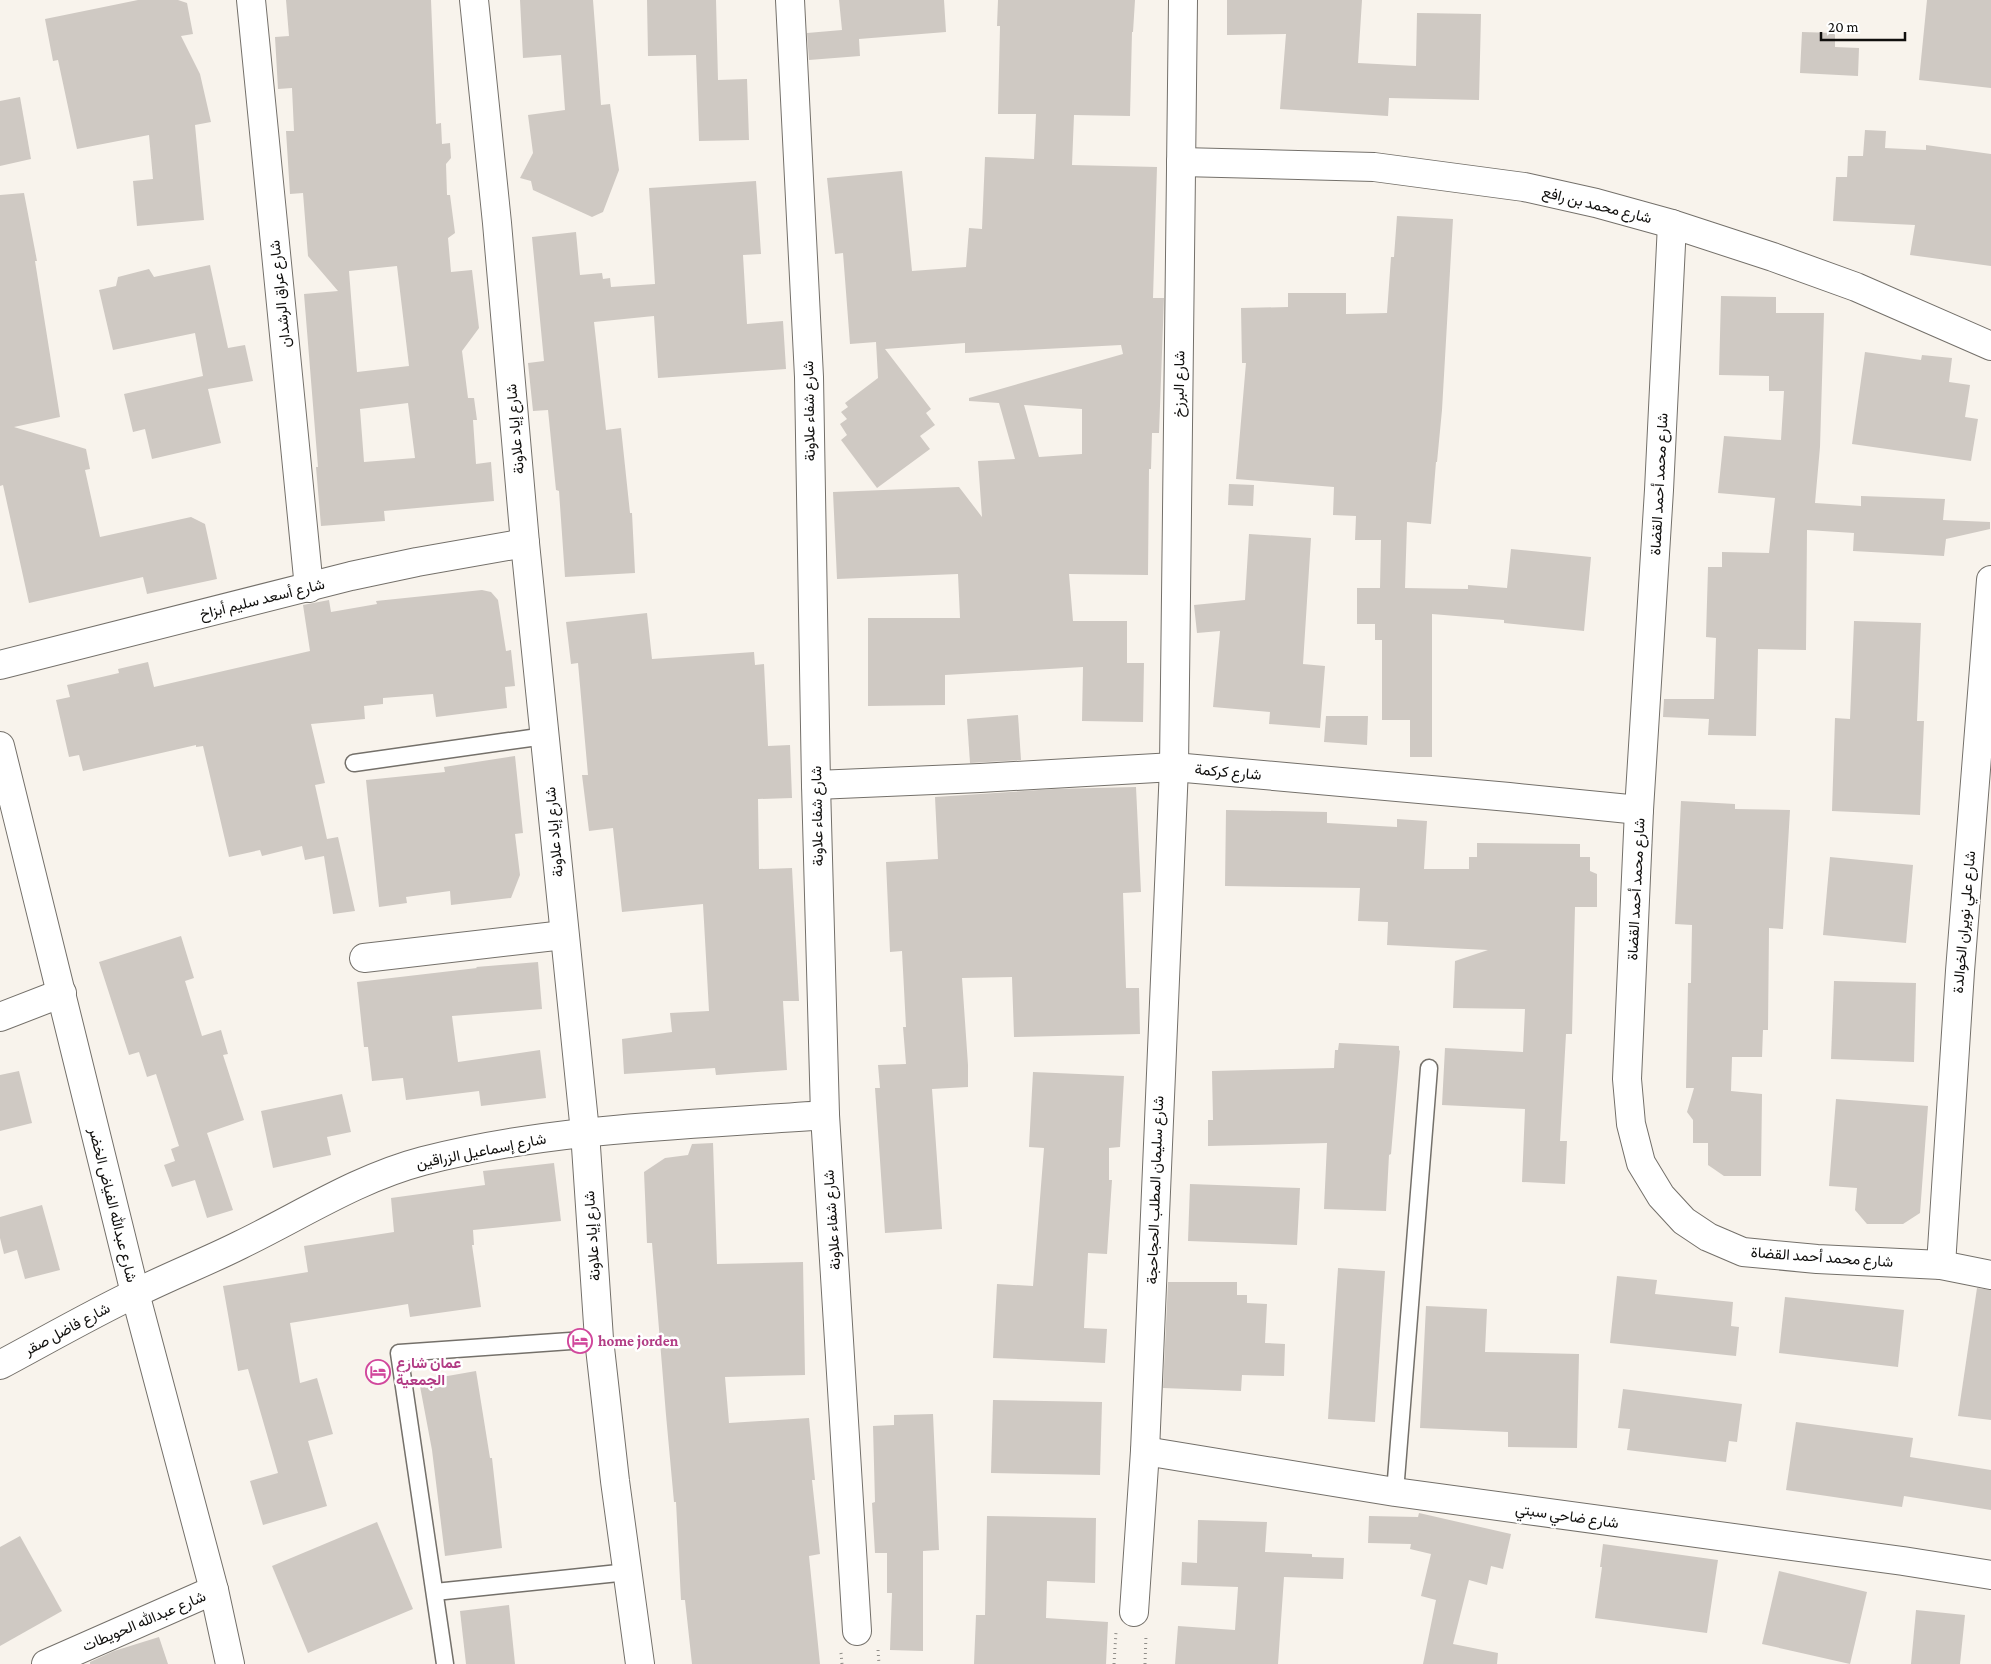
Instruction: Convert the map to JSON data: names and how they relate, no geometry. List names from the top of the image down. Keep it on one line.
{"streets":{"street":["شارع محمد بن رافع","شارع عراق الرشدان","شارع البرزخ","شارع شفاء علاونة","شارع إياد علاونة","شارع محمد أحمد القضاة","شارع أسعد سليم أبزاخ","شارع كركمة","شارع علي نويران الخوالدة","شارع إسماعيل الزراقين","شارع سليمان المطلب الحجاحجة","شارع عبدالله الفياض الخضر","شارع فاضل صقر","شارع ضاحي سبتي","شارع عبدالله الحويطات"]},"crossings":[["شارع محمد بن رافع","شارع البرزخ"],["شارع محمد بن رافع","شارع محمد أحمد القضاة"],["شارع عراق الرشدان","شارع أسعد سليم أبزاخ"],["شارع البرزخ","شارع كركمة"],["شارع البرزخ","شارع سليمان المطلب الحجاحجة"],["شارع شفاء علاونة","شارع كركمة"],["شارع شفاء علاونة","شارع إسماعيل الزراقين"],["شارع إياد علاونة","شارع أسعد سليم أبزاخ"],["شارع إياد علاونة","شارع إسماعيل الزراقين"],["شارع محمد أحمد القضاة","شارع كركمة"],["شارع محمد أحمد القضاة","شارع علي نويران الخوالدة"],["شارع كركمة","شارع سليمان المطلب الحجاحجة"],["شارع إسماعيل الزراقين","شارع عبدالله الفياض الخضر"],["شارع إسماعيل الزراقين","شارع فاضل صقر"],["شارع سليمان المطلب الحجاحجة","شارع ضاحي سبتي"],["شارع عبدالله الفياض الخضر","شارع فاضل صقر"],["شارع عبدالله الفياض الخضر","شارع عبدالله الحويطات"]],"places":{"hotel":["home jorden","عمان شارع الجمعية"]},"scale_bar":"20 m"}
